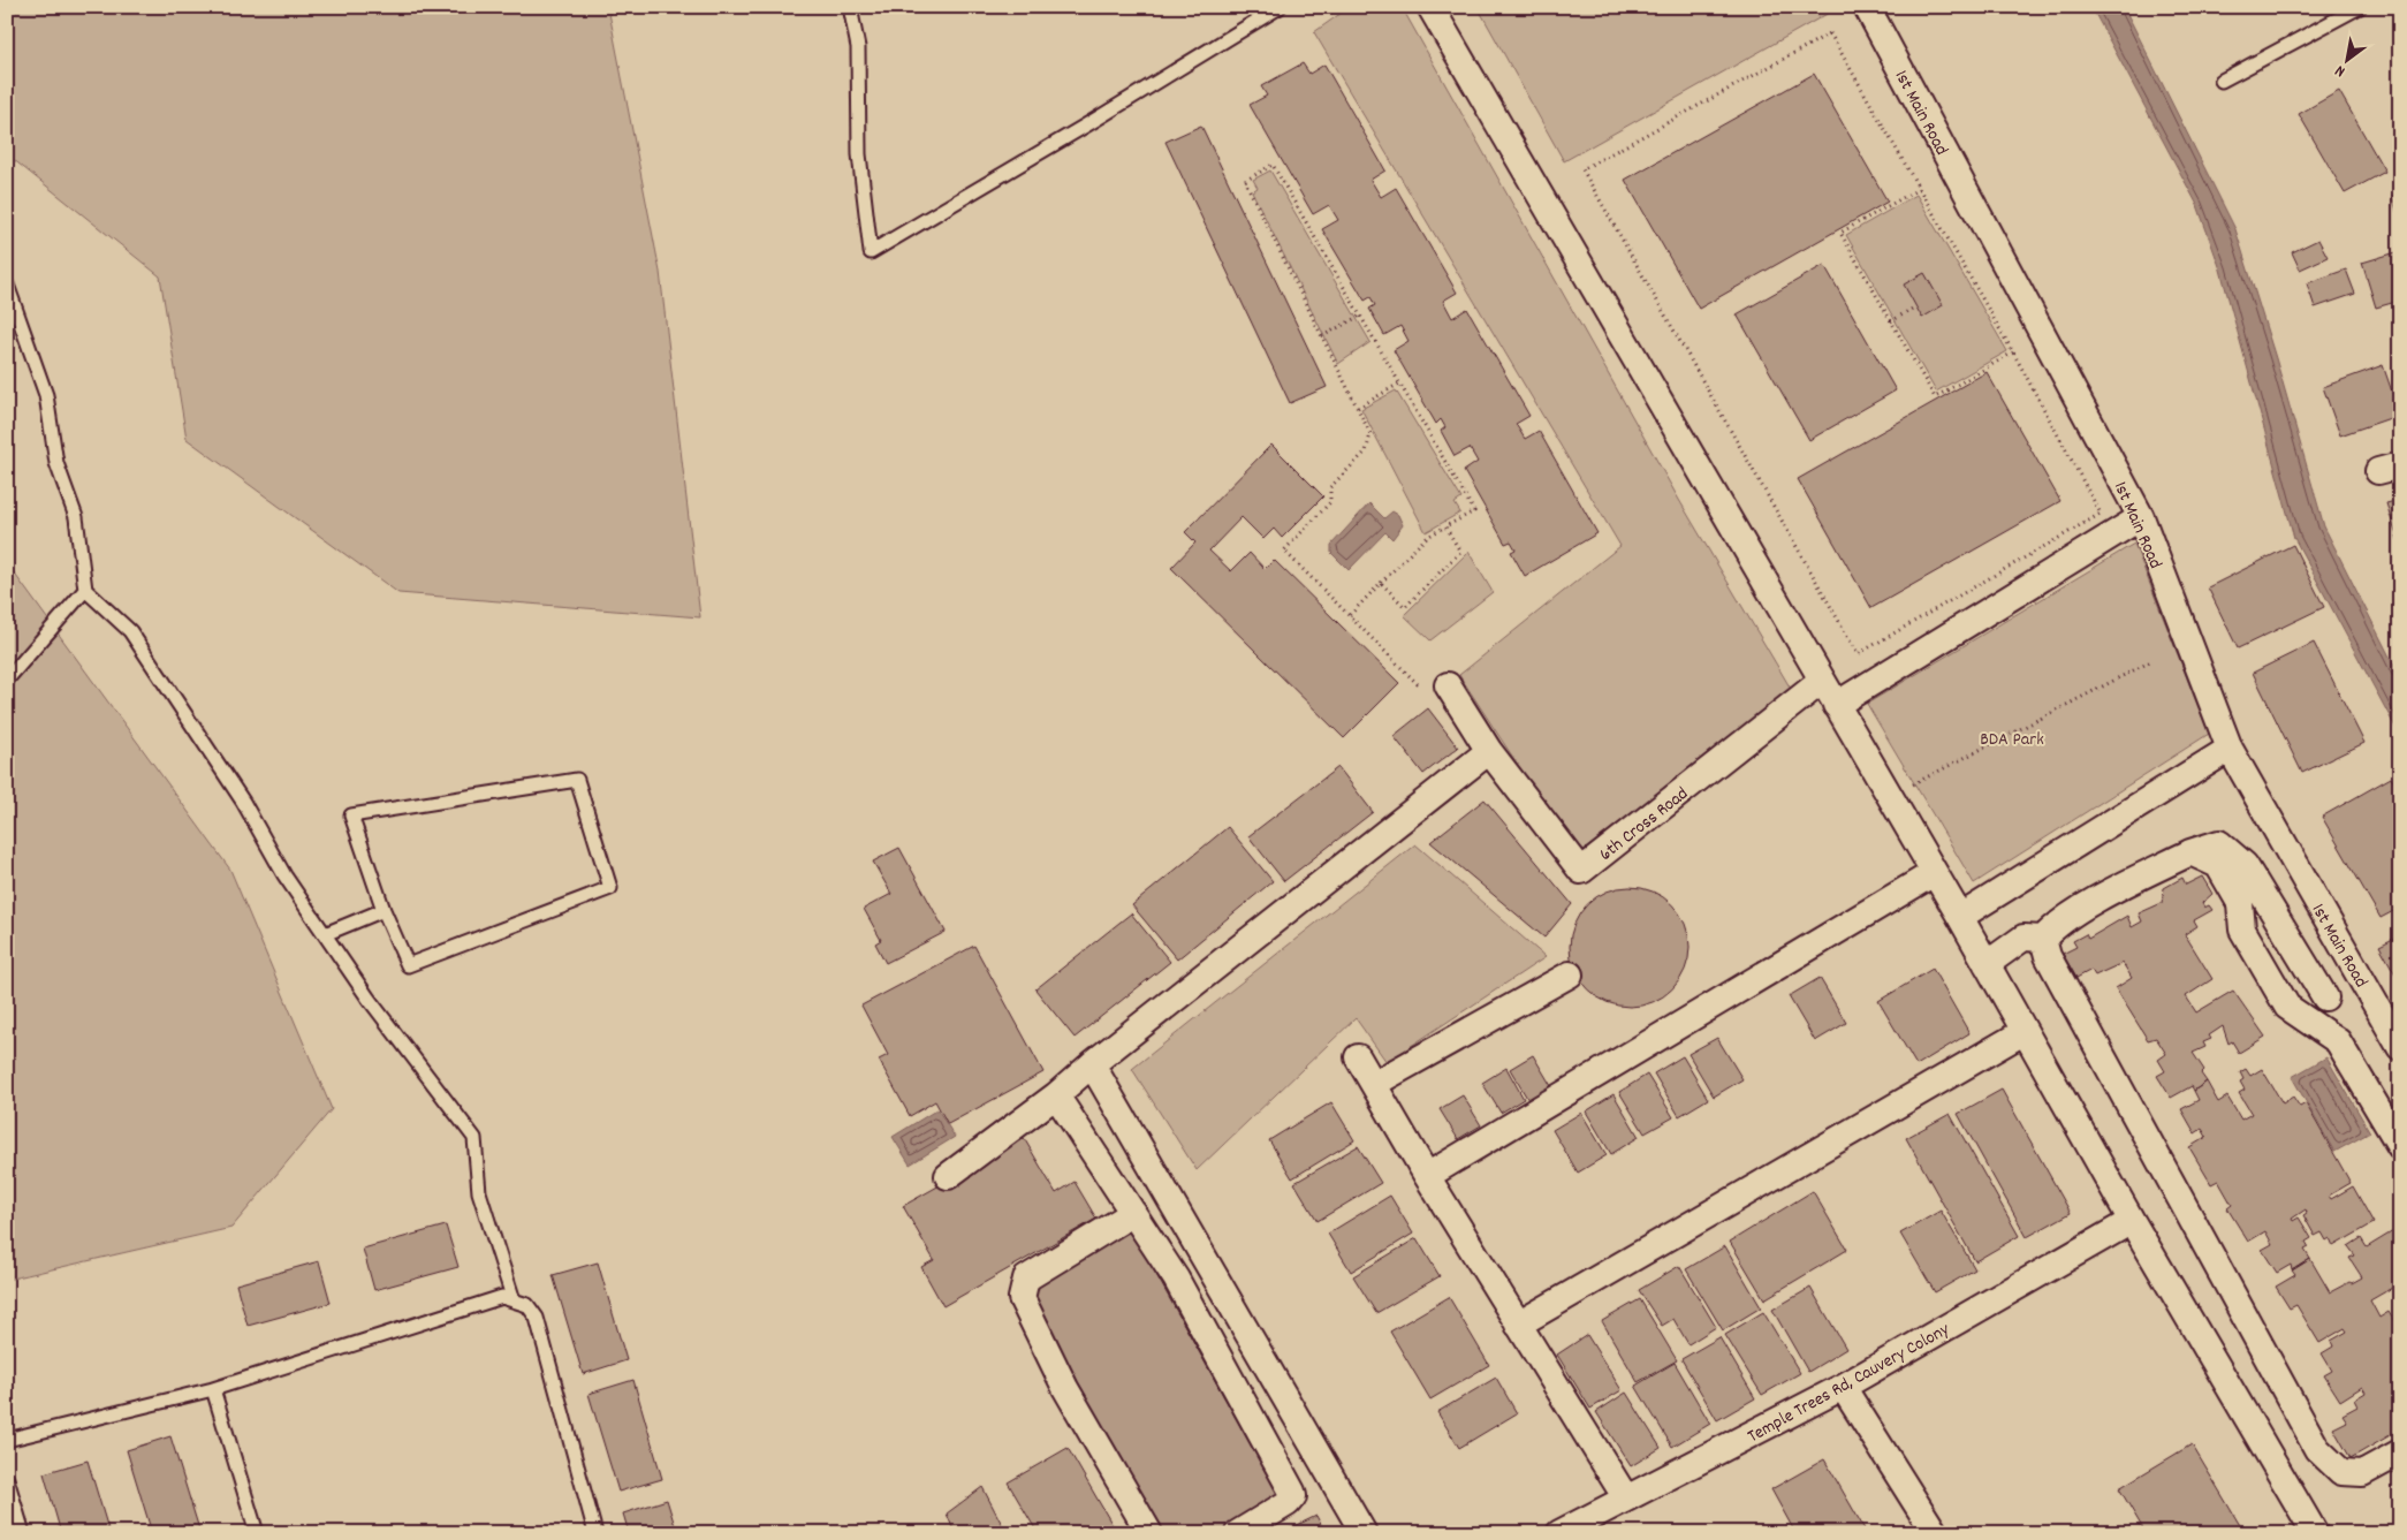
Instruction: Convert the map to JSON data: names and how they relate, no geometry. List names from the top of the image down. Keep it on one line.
{"streets":{"street":["1st Main Road","6th Cross Road","Temple Trees Rd, Cauvery Colony"]},"parks":["BDA Park"],"north":"bottom left"}
